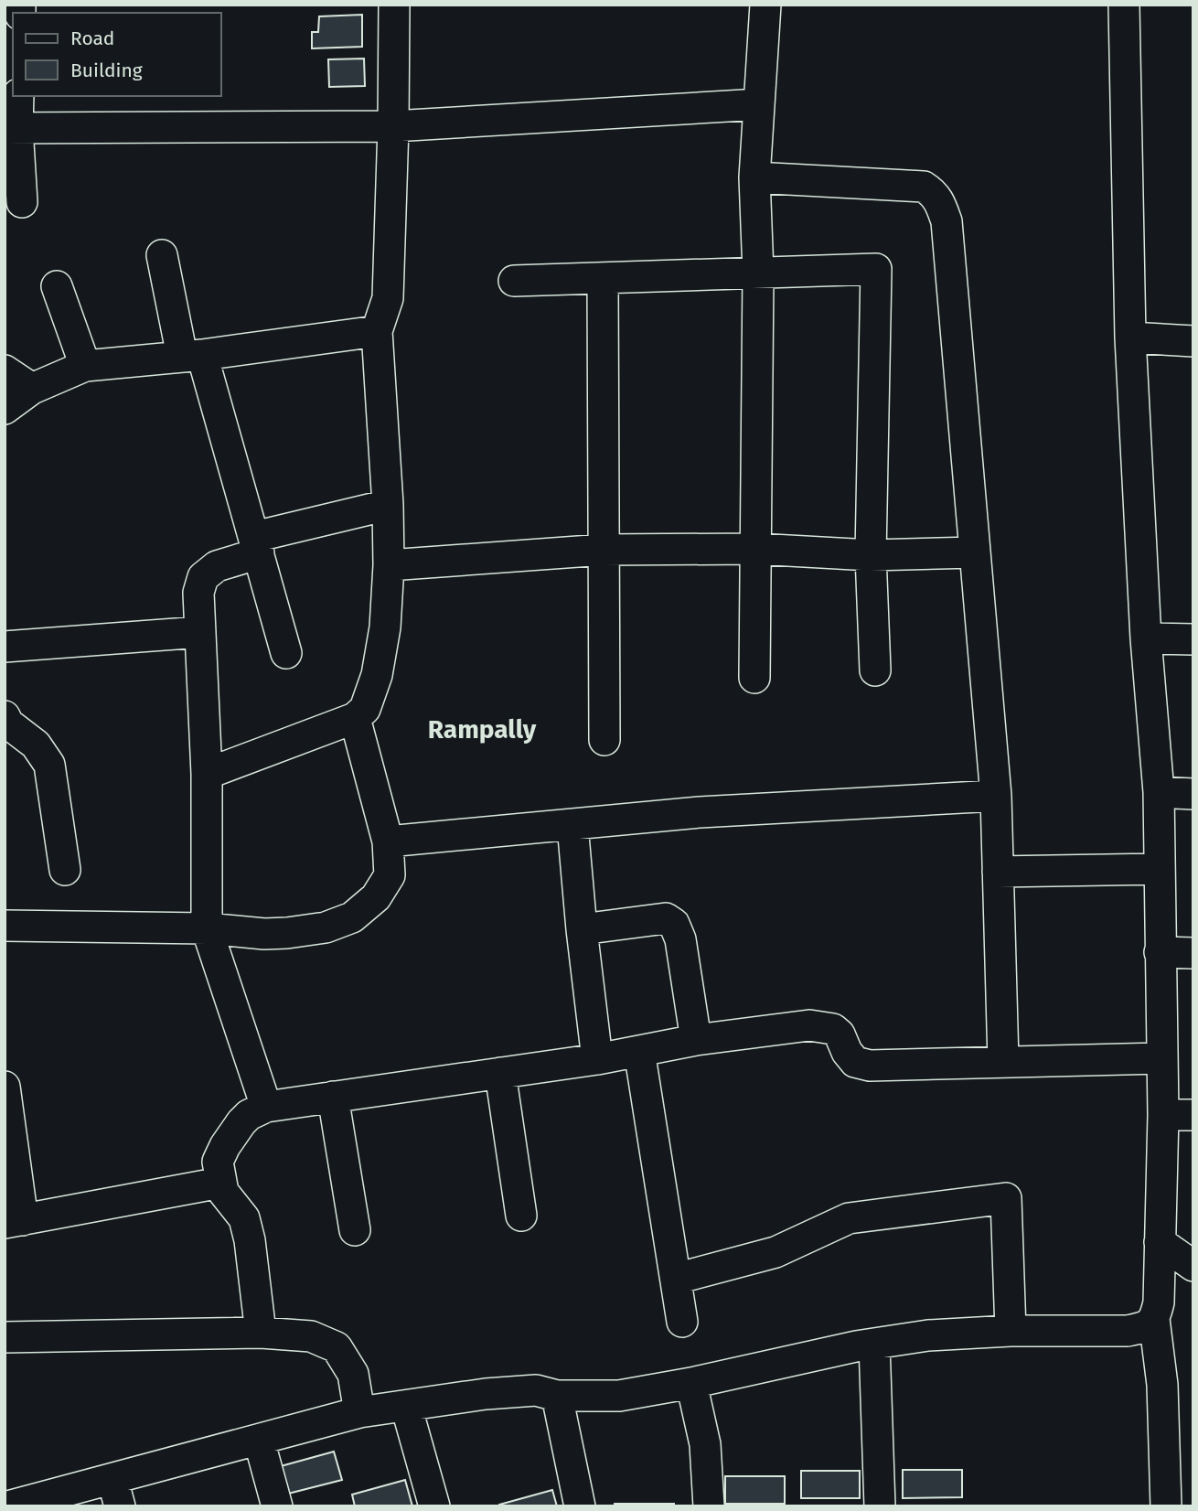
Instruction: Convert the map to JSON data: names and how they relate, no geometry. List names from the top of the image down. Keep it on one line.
{"districts":["Rampally"],"legend":["Road","Building"]}
